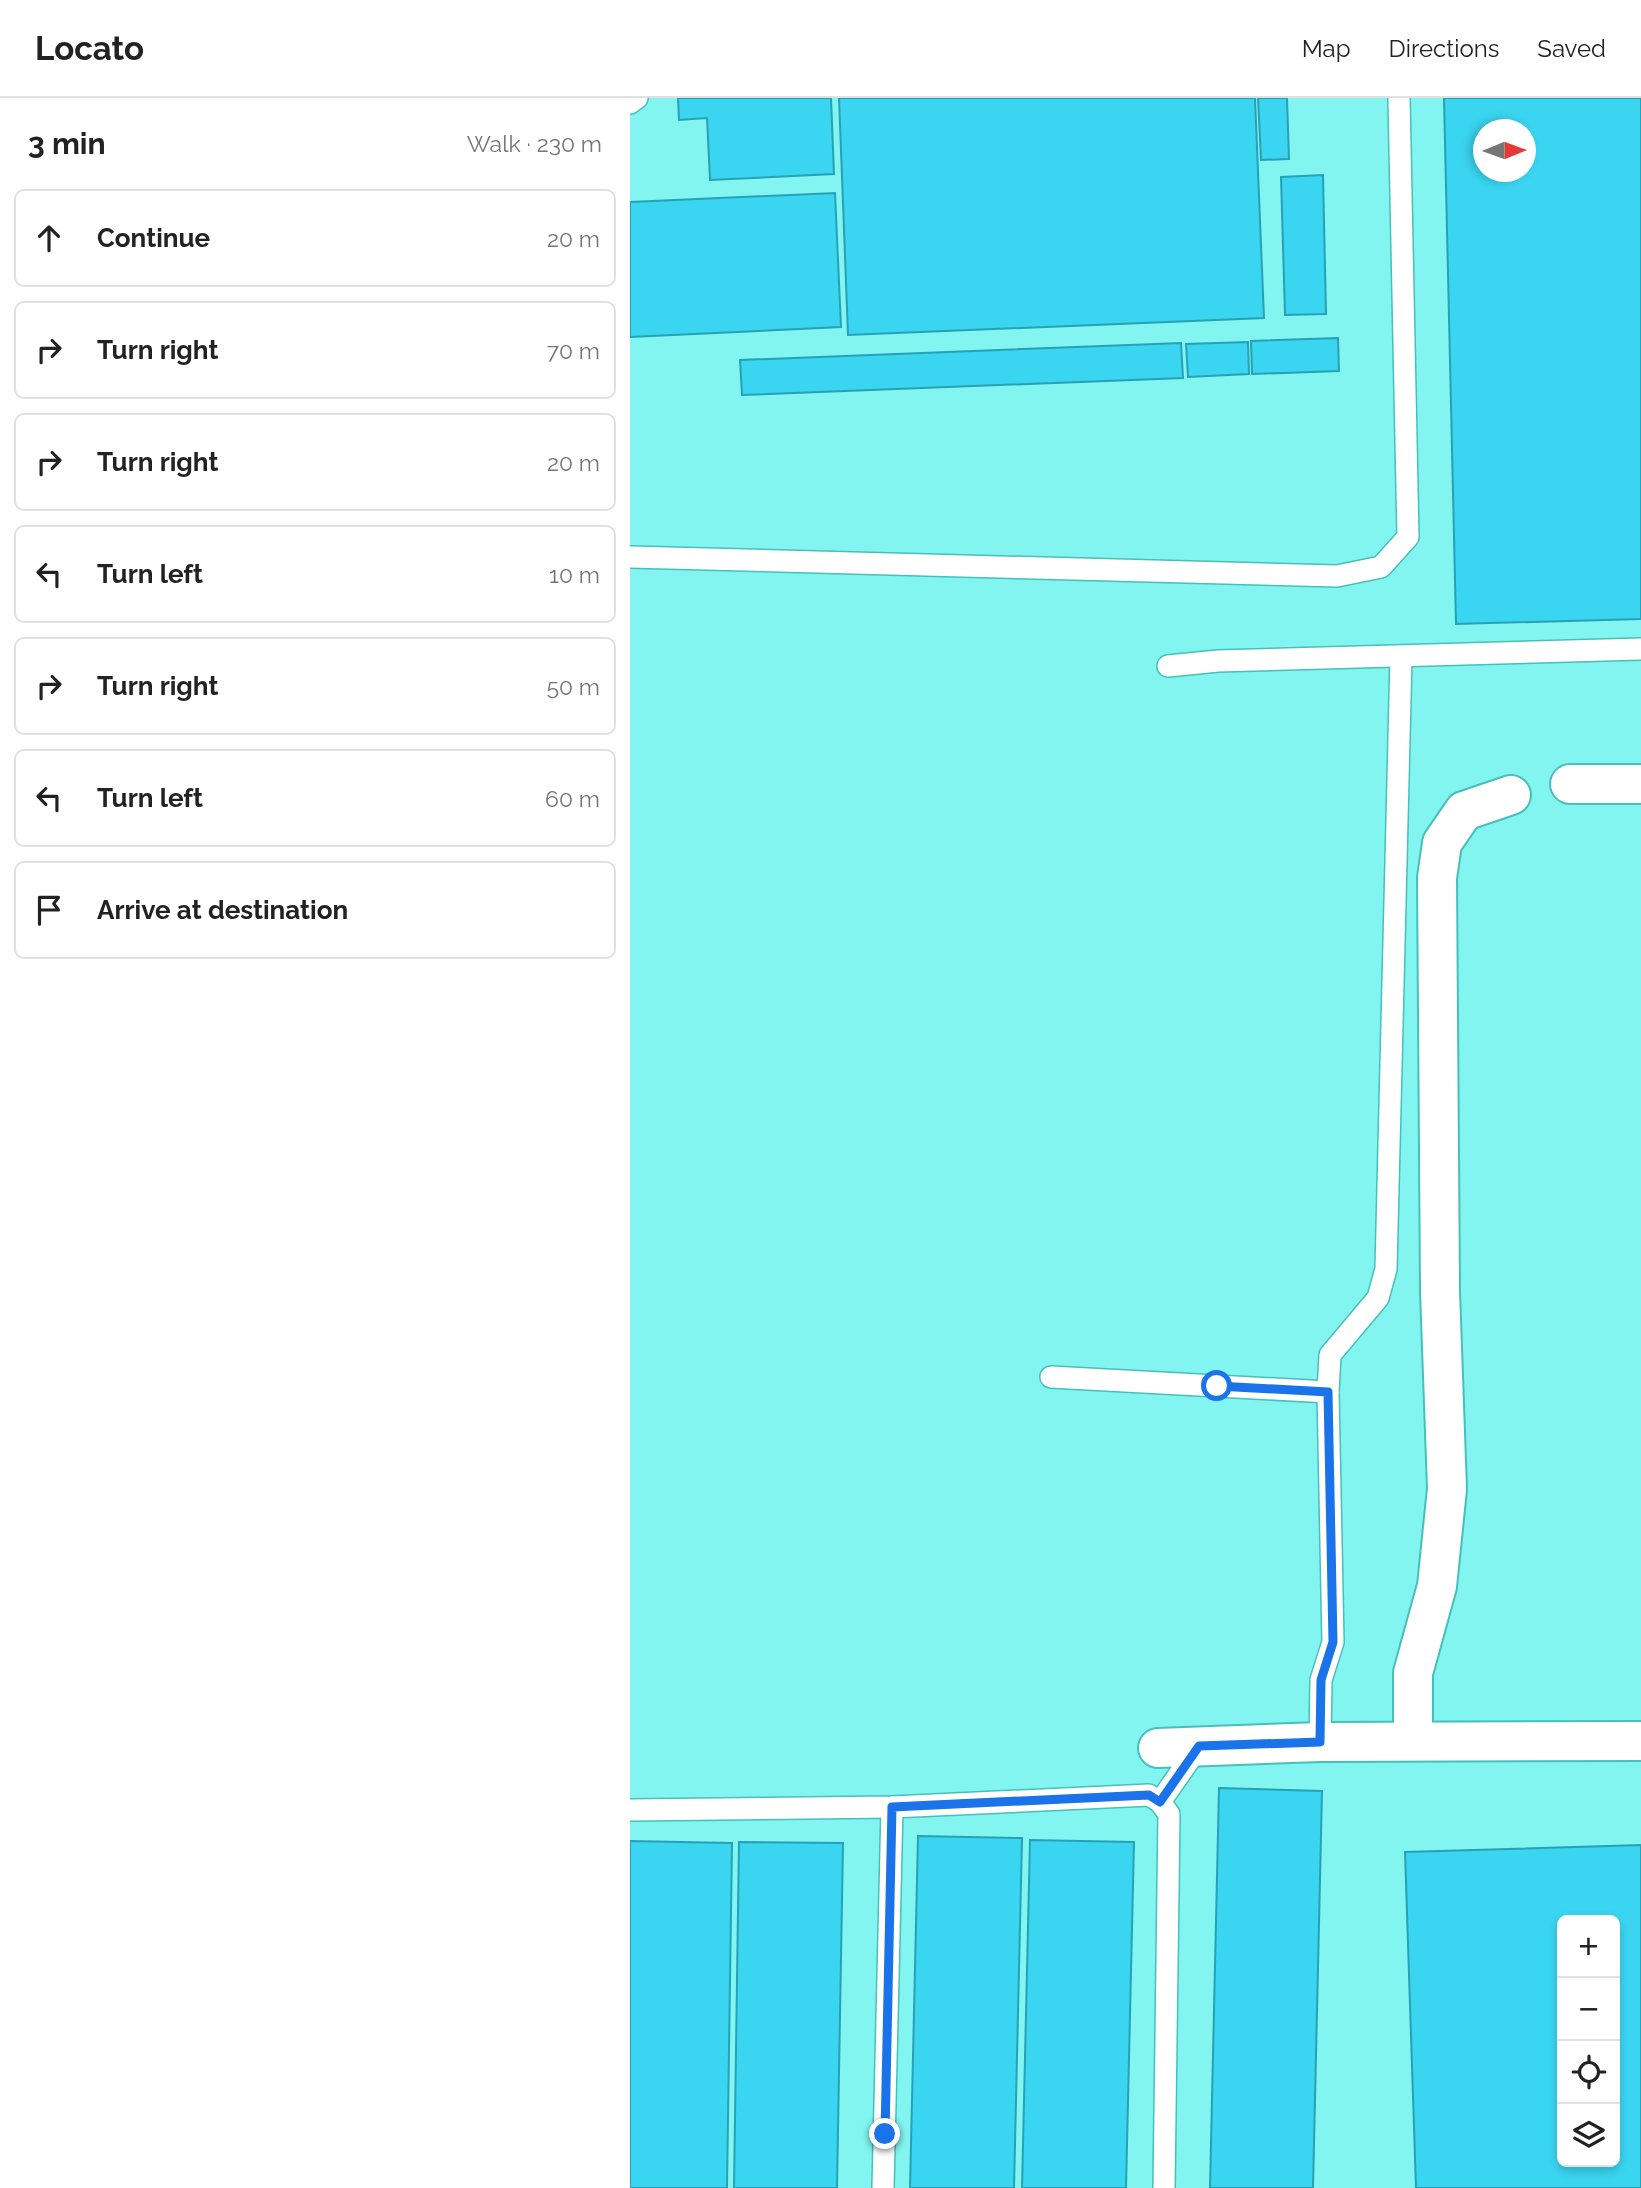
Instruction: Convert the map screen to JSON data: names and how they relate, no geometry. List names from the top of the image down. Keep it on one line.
{"north":"right","page":{"header":"Locato","nav":["Map","Directions","Saved"],"heading":["3 min","Walk · 230 m"],"list":[["Continue","20 m"],["Turn right","70 m"],["Turn right","20 m"],["Turn left","10 m"],["Turn right","50 m"],["Turn left","60 m"],"Arrive at destination"],"map_buttons":["+","−"]}}
